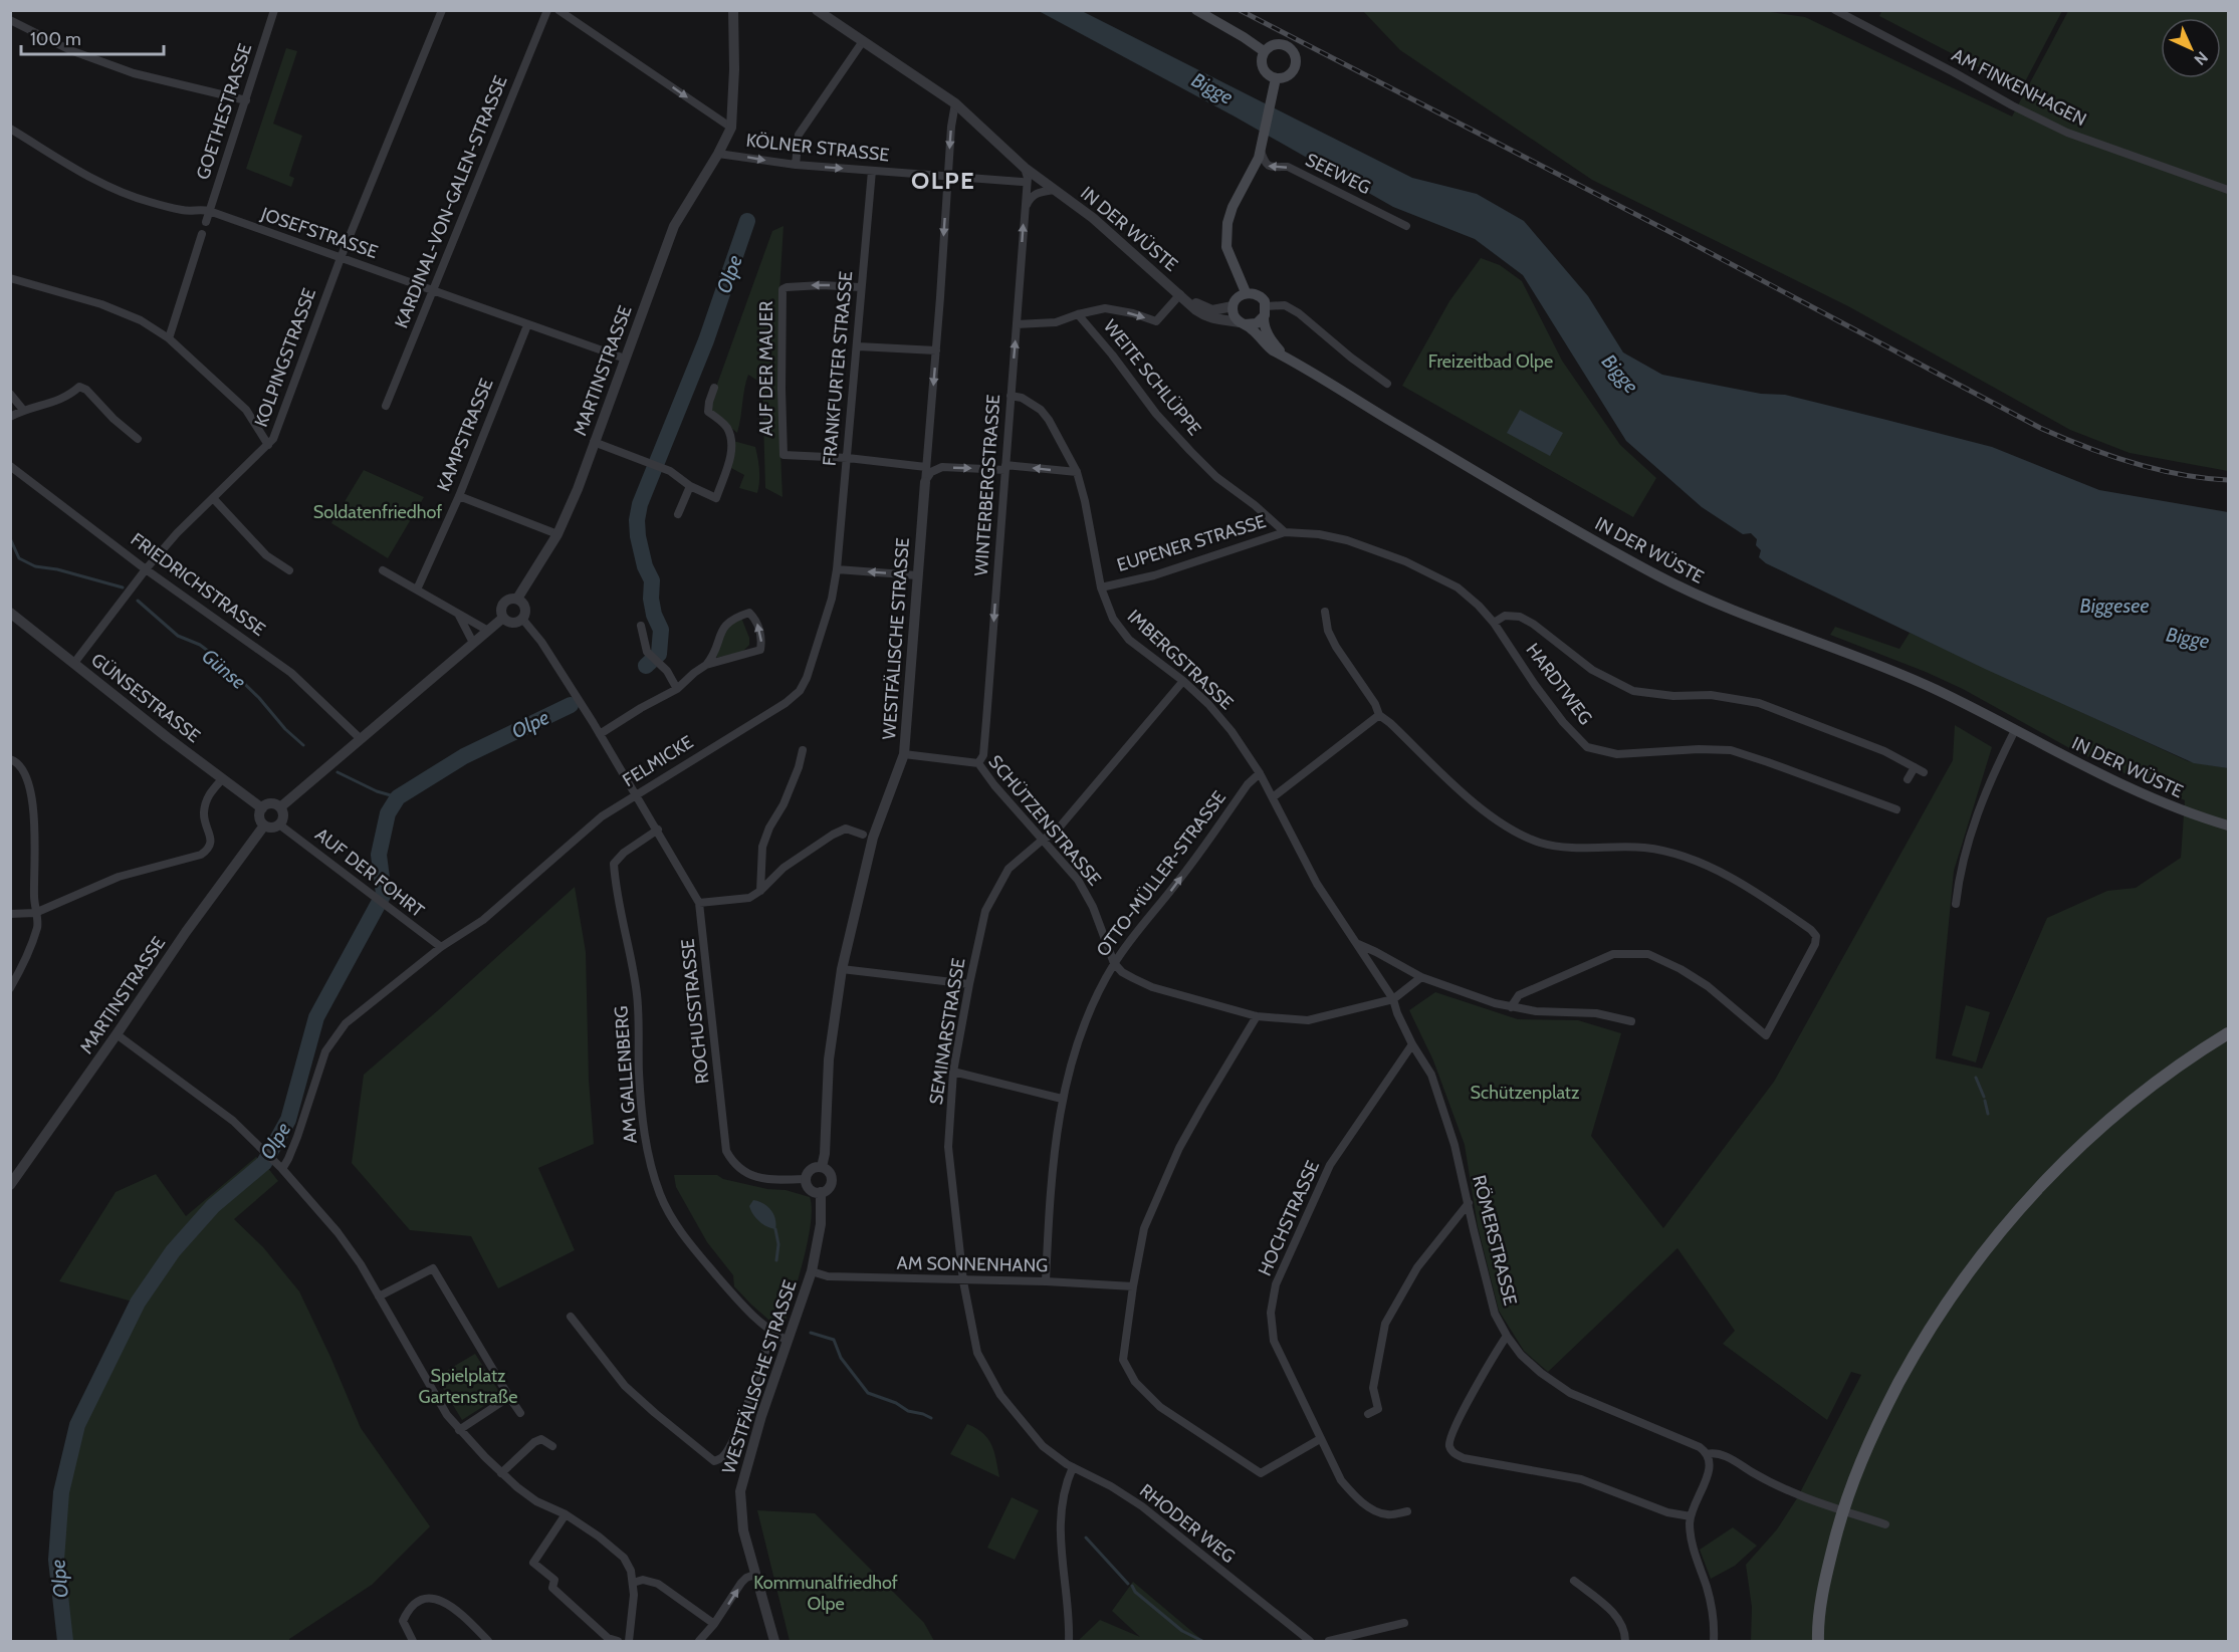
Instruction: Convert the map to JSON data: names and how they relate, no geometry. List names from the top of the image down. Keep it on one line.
{"streets":{"main road":["IN DER WÜSTE"],"street":["AM FINKENHAGEN","GOETHESTRASSE","KÖLNER STRASSE","SEEWEG","KARDINAL-VON-GALEN-STRASSE","JOSEFSTRASSE","KOLPINGSTRASSE","AUF DER MAUER","FRANKFURTER STRASSE","MARTINSTRASSE","WEITE SCHLÜPPE","KAMPSTRASSE","WINTERBERGSTRASSE","EUPENER STRASSE","FRIEDRICHSTRASSE","WESTFÄLISCHE STRASSE","IMBERGSTRASSE","HARDTWEG","GÜNSESTRASSE","FELMICKE","SCHÜTZENSTRASSE","AUF DER FOHRT","OTTO-MÜLLER-STRASSE","ROCHUSSTRASSE","SEMINARSTRASSE","AM GALLENBERG","HOCHSTRASSE","RÖMERSTRASSE","AM SONNENHANG","RHODER WEG"]},"crossings":[["GOETHESTRASSE","JOSEFSTRASSE"],["KÖLNER STRASSE","FRANKFURTER STRASSE"],["KÖLNER STRASSE","MARTINSTRASSE"],["KÖLNER STRASSE","WESTFÄLISCHE STRASSE"],["KARDINAL-VON-GALEN-STRASSE","JOSEFSTRASSE"],["IN DER WÜSTE","WINTERBERGSTRASSE"],["IN DER WÜSTE","WESTFÄLISCHE STRASSE"],["JOSEFSTRASSE","KOLPINGSTRASSE"],["JOSEFSTRASSE","MARTINSTRASSE"],["JOSEFSTRASSE","KAMPSTRASSE"],["KOLPINGSTRASSE","FRIEDRICHSTRASSE"],["KOLPINGSTRASSE","GÜNSESTRASSE"],["AUF DER MAUER","FRANKFURTER STRASSE"],["FRANKFURTER STRASSE","FELMICKE"],["MARTINSTRASSE","GÜNSESTRASSE"],["MARTINSTRASSE","AUF DER FOHRT"],["MARTINSTRASSE","ROCHUSSTRASSE"],["WEITE SCHLÜPPE","EUPENER STRASSE"],["WEITE SCHLÜPPE","HARDTWEG"],["WINTERBERGSTRASSE","IMBERGSTRASSE"],["WINTERBERGSTRASSE","SCHÜTZENSTRASSE"],["EUPENER STRASSE","IMBERGSTRASSE"],["EUPENER STRASSE","HARDTWEG"],["WESTFÄLISCHE STRASSE","SCHÜTZENSTRASSE"],["WESTFÄLISCHE STRASSE","ROCHUSSTRASSE"],["WESTFÄLISCHE STRASSE","AM GALLENBERG"],["WESTFÄLISCHE STRASSE","AM SONNENHANG"],["IMBERGSTRASSE","OTTO-MÜLLER-STRASSE"],["IMBERGSTRASSE","SEMINARSTRASSE"],["IMBERGSTRASSE","RÖMERSTRASSE"],["GÜNSESTRASSE","AUF DER FOHRT"],["FELMICKE","AUF DER FOHRT"],["FELMICKE","ROCHUSSTRASSE"],["SCHÜTZENSTRASSE","OTTO-MÜLLER-STRASSE"],["SCHÜTZENSTRASSE","SEMINARSTRASSE"],["OTTO-MÜLLER-STRASSE","AM SONNENHANG"],["ROCHUSSTRASSE","AM GALLENBERG"],["SEMINARSTRASSE","AM SONNENHANG"],["SEMINARSTRASSE","RHODER WEG"],["HOCHSTRASSE","RÖMERSTRASSE"]],"one_way":["KÖLNER STRASSE","SEEWEG","OTTO-MÜLLER-STRASSE"],"districts":["OLPE"],"water":["Bigge","Olpe","Biggesee","Günse"],"parks":["Freizeitbad Olpe","Soldatenfriedhof","Schützenplatz","Spielplatz Gartenstraße","Kommunalfriedhof Olpe"],"scale_bar":"100 m","north":"bottom right"}
